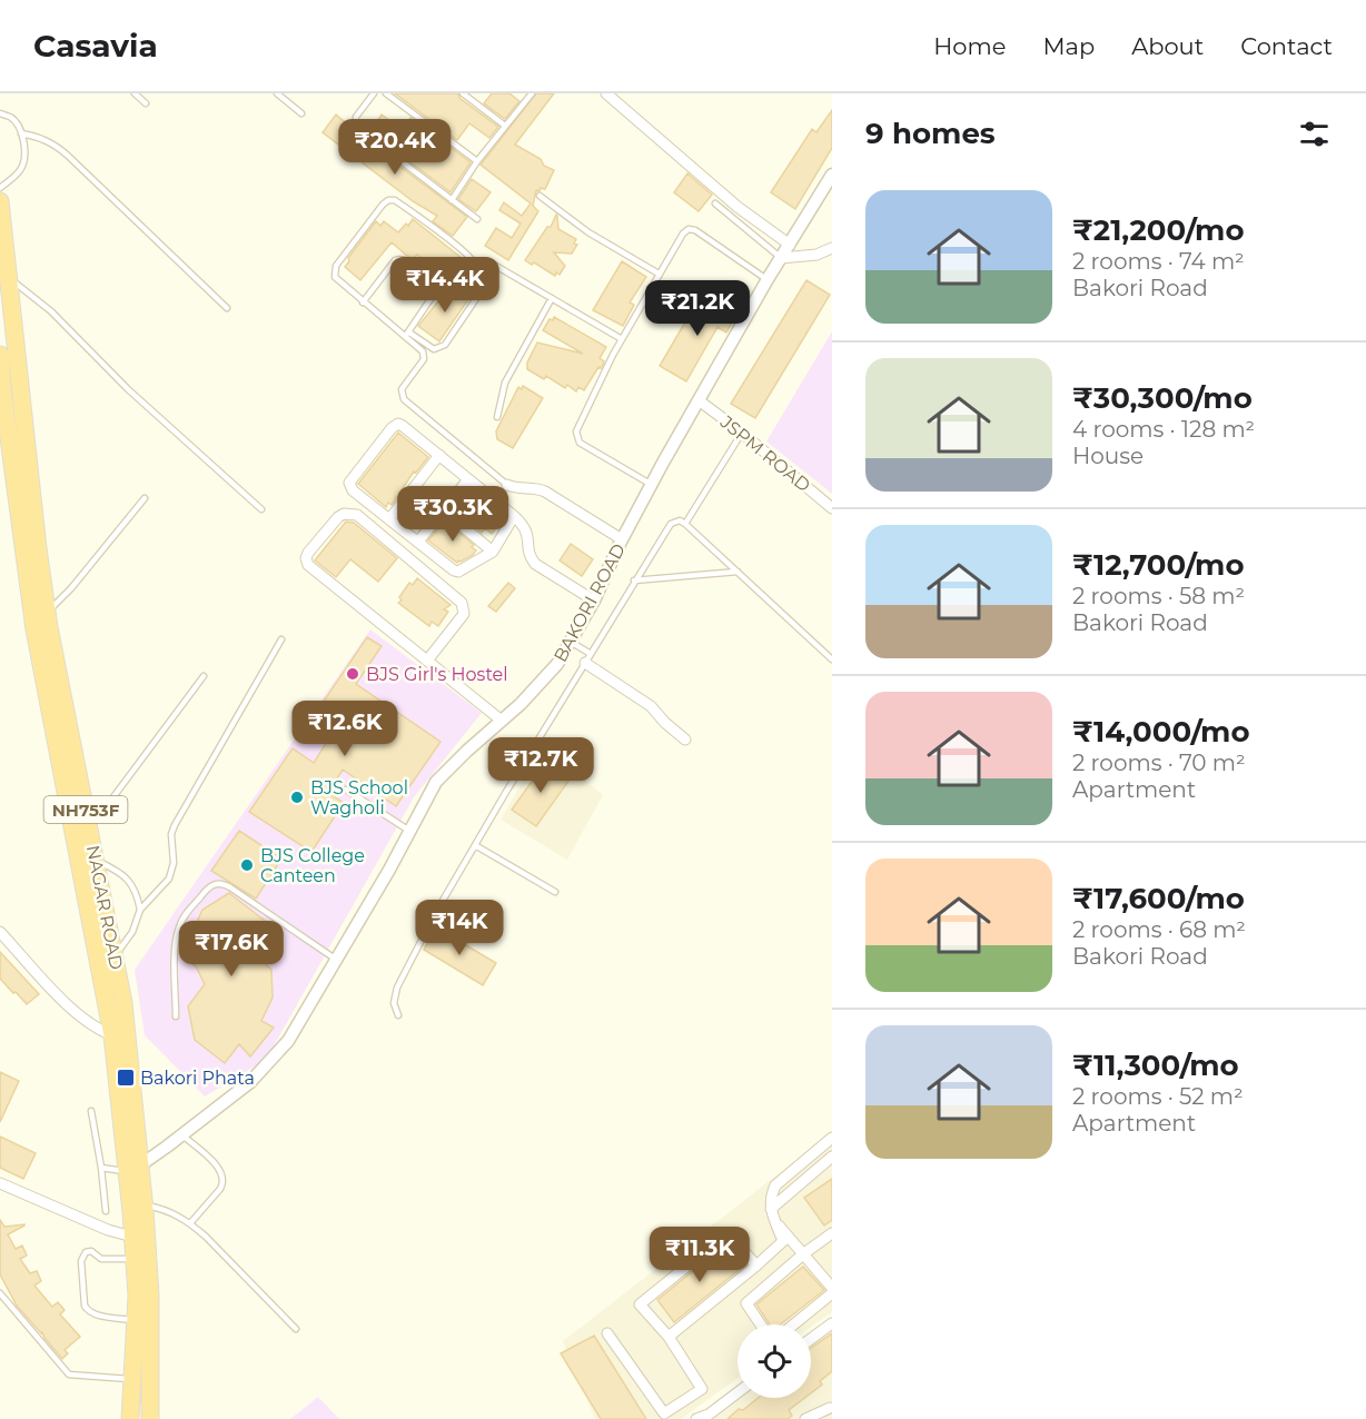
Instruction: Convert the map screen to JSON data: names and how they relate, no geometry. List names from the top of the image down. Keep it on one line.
{"streets":{"highway":["NH753F","NAGAR ROAD"],"street":["JSPM ROAD","BAKORI ROAD"]},"crossings":[["JSPM ROAD","BAKORI ROAD"],["BAKORI ROAD","NAGAR ROAD"]],"places":{"other":["BJS Girl's Hostel","BJS School Wagholi","BJS College Canteen"],"transit":["Bakori Phata"]},"page":{"header":"Casavia","nav":["Home","Map","About","Contact"],"heading":"9 homes","price":["₹20.4K","₹14.4K","₹21.2K","₹30.3K","₹12.6K","₹12.7K","₹14K","₹17.6K","₹11.3K"],"list":[{"name":"₹21,200/mo","note":"2 rooms · 74 m² · Bakori Road"},{"name":"₹30,300/mo","note":"4 rooms · 128 m² · House"},{"name":"₹12,700/mo","note":"2 rooms · 58 m² · Bakori Road"},{"name":"₹14,000/mo","note":"2 rooms · 70 m² · Apartment"},{"name":"₹17,600/mo","note":"2 rooms · 68 m² · Bakori Road"},{"name":"₹11,300/mo","note":"2 rooms · 52 m² · Apartment"}]}}
